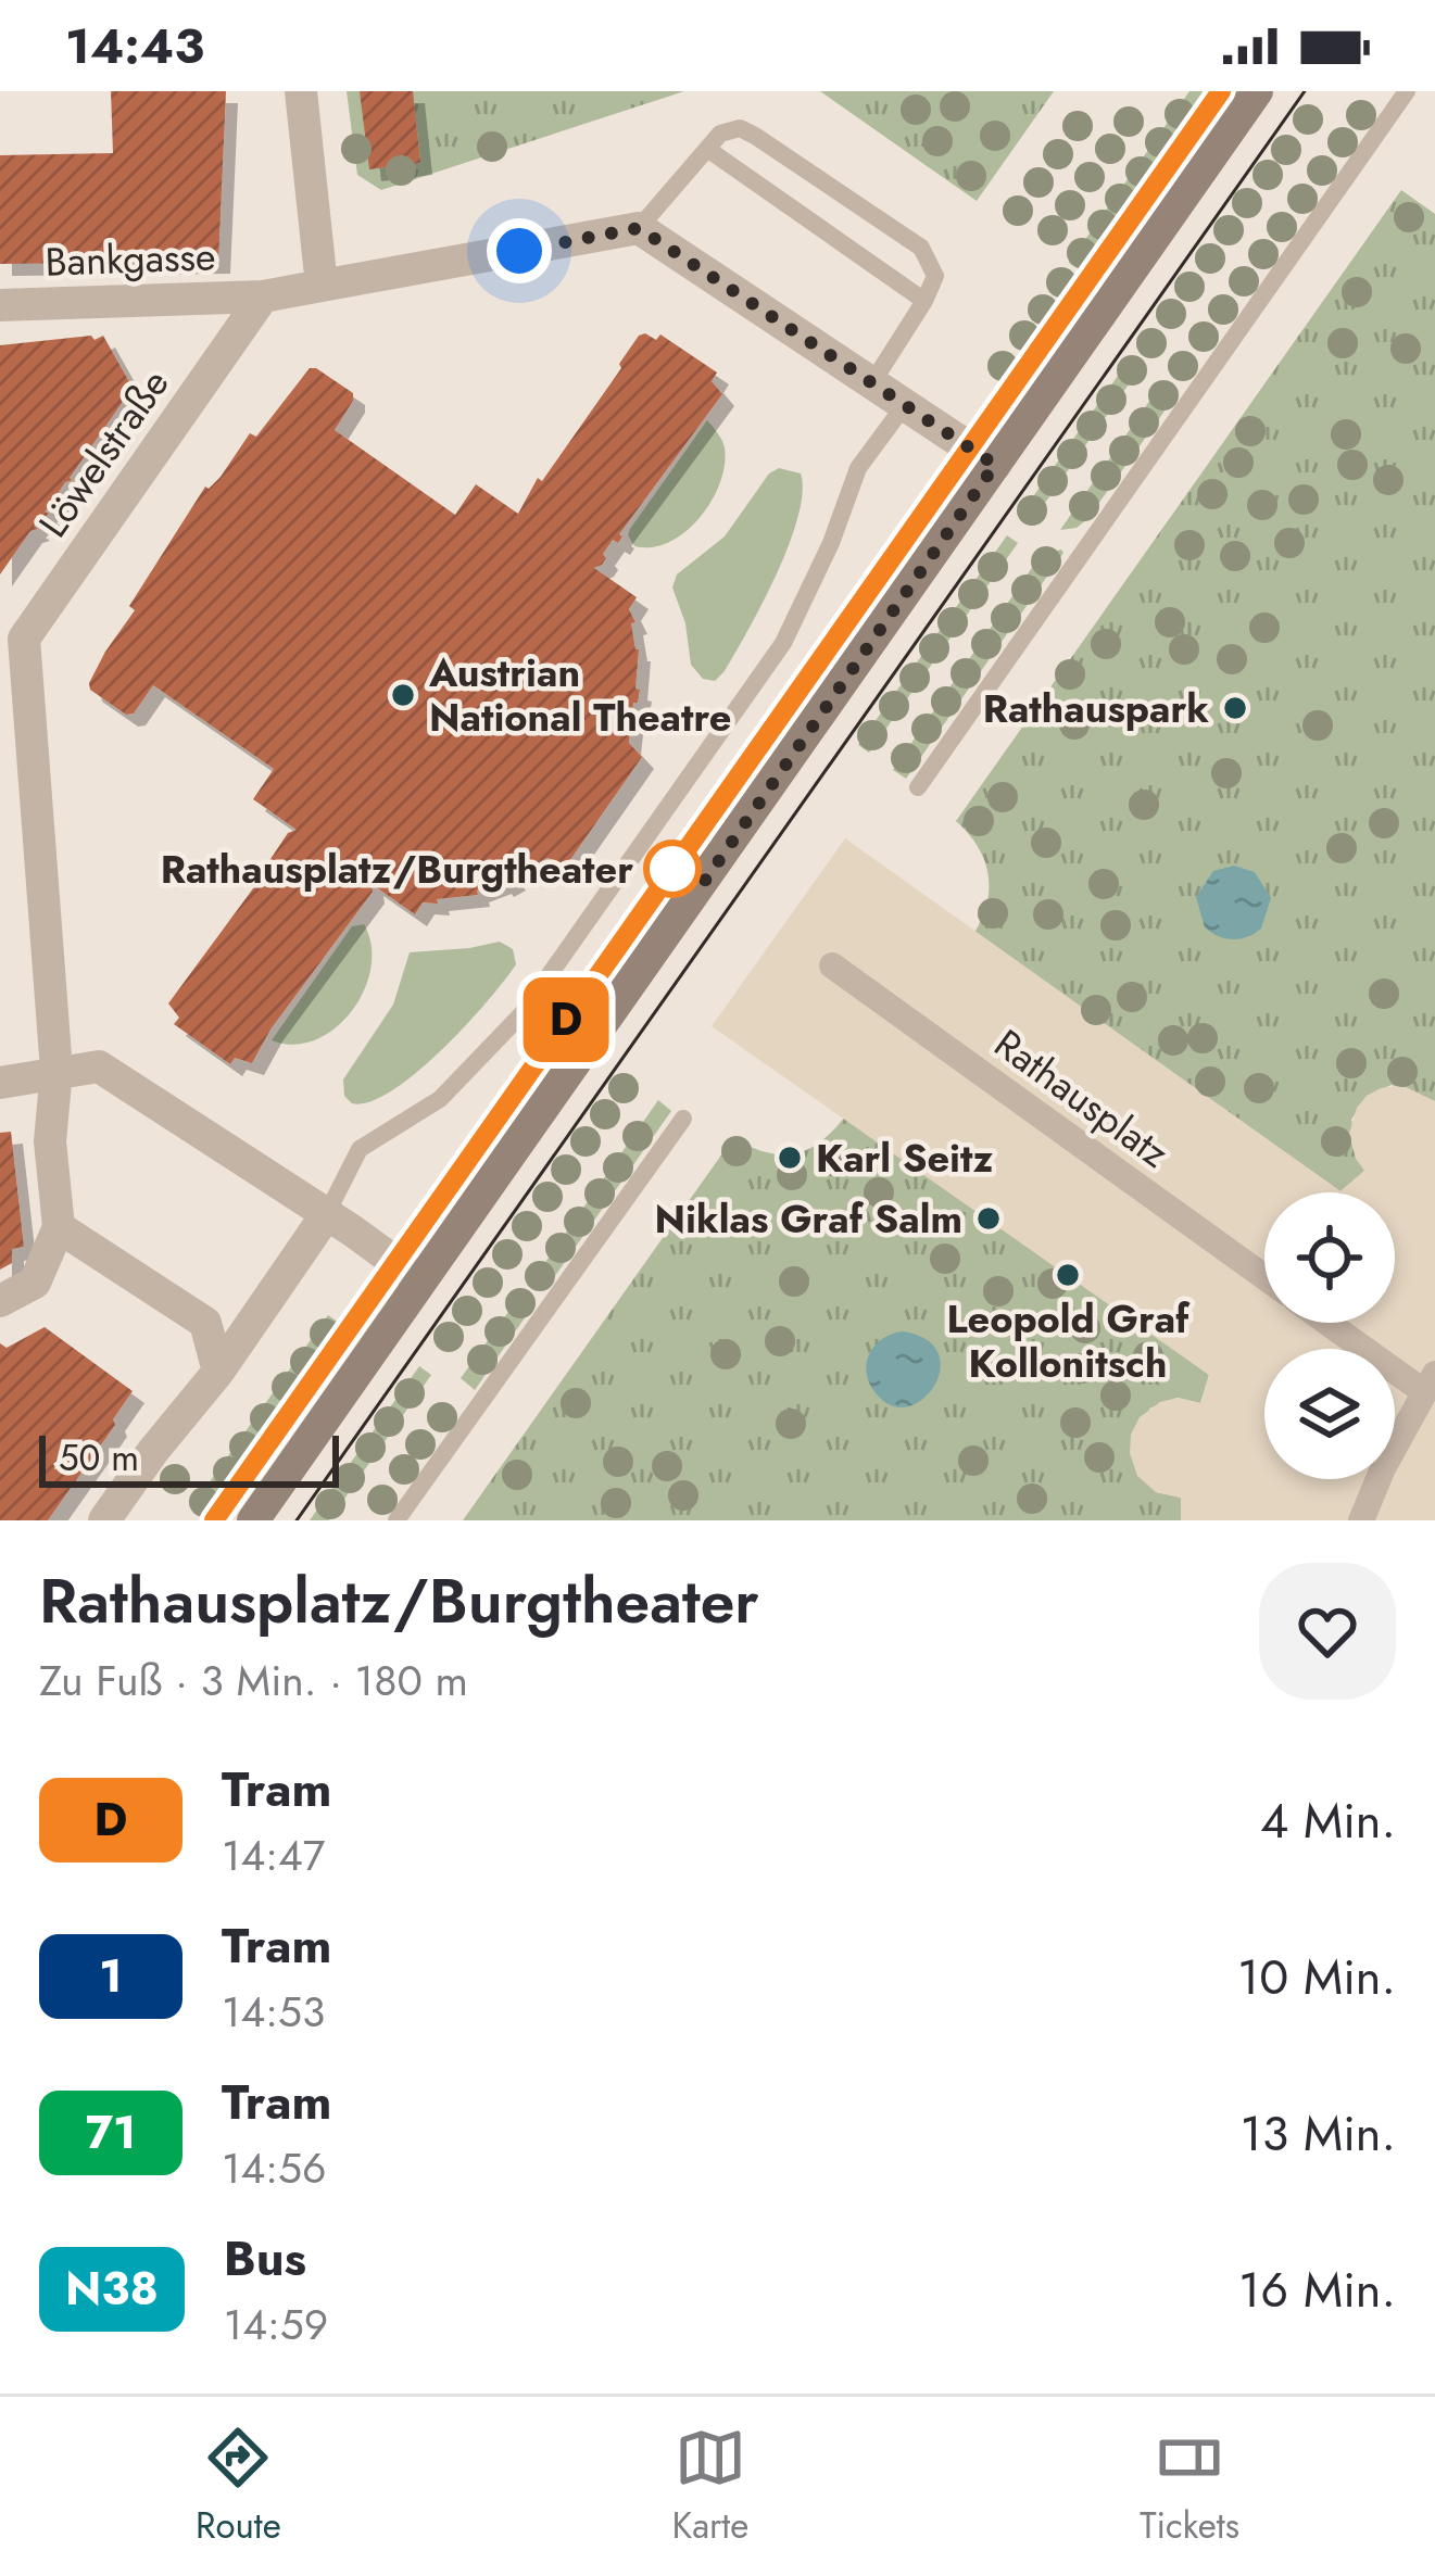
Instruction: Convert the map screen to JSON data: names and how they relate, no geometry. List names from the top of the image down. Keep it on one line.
{"streets":{"street":["Bankgasse","Löwelstraße","Rathausplatz"]},"crossings":[["Bankgasse","Löwelstraße"]],"places":["Austrian National Theatre","Rathauspark","Rathausplatz/Burgtheater","Karl Seitz","Niklas Graf Salm","Leopold Graf Kollonitsch"],"lines":["tram line D"],"scale_bar":"50 m","page":{"status":"14:43","on_map":"D","scale":"50 m","heading":["Rathausplatz/Burgtheater","Zu Fuß · 3 Min. · 180 m"],"list":[{"mark":"D","name":"Tram","note":"14:47","value":"4 Min."},{"mark":"1","name":"Tram","note":"14:53","value":"10 Min."},{"mark":"71","name":"Tram","note":"14:56","value":"13 Min."},{"mark":"N38","name":"Bus","note":"14:59","value":"16 Min."}],"tabs":["Route","Karte","Tickets"]}}
